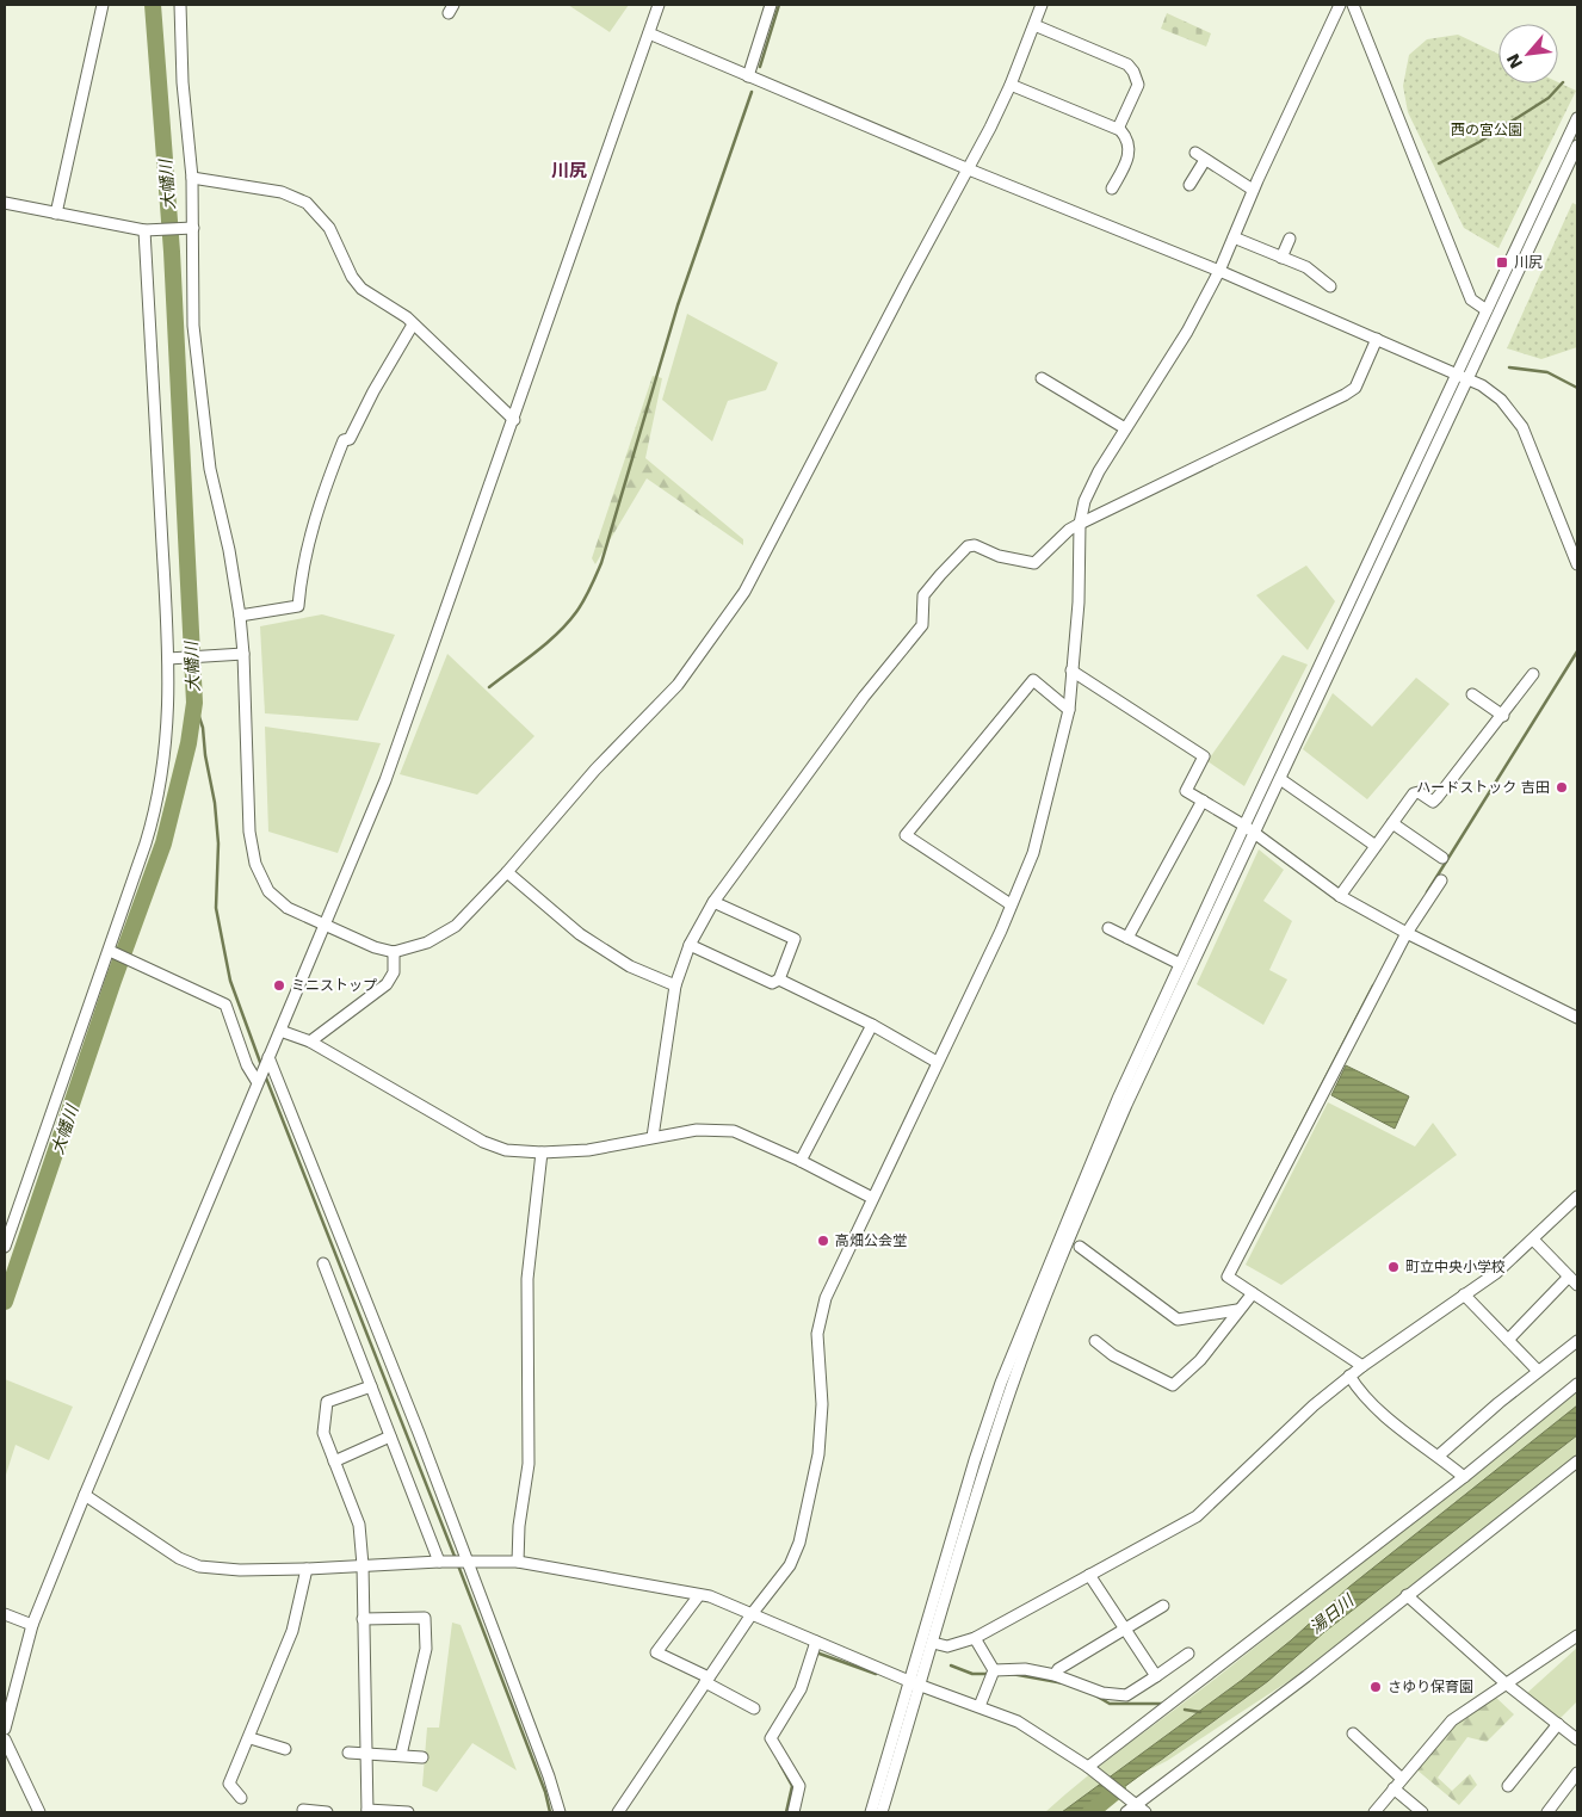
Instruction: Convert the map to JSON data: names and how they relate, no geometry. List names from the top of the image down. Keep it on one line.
{"districts":["川尻"],"water":["大幡川","湯日川"],"parks":["西の宮公園"],"places":{"transit":["川尻"],"other":["ハードストック 吉田","ミニストップ","高畑公会堂","町立中央小学校","さゆり保育園"]},"north":"bottom left"}
